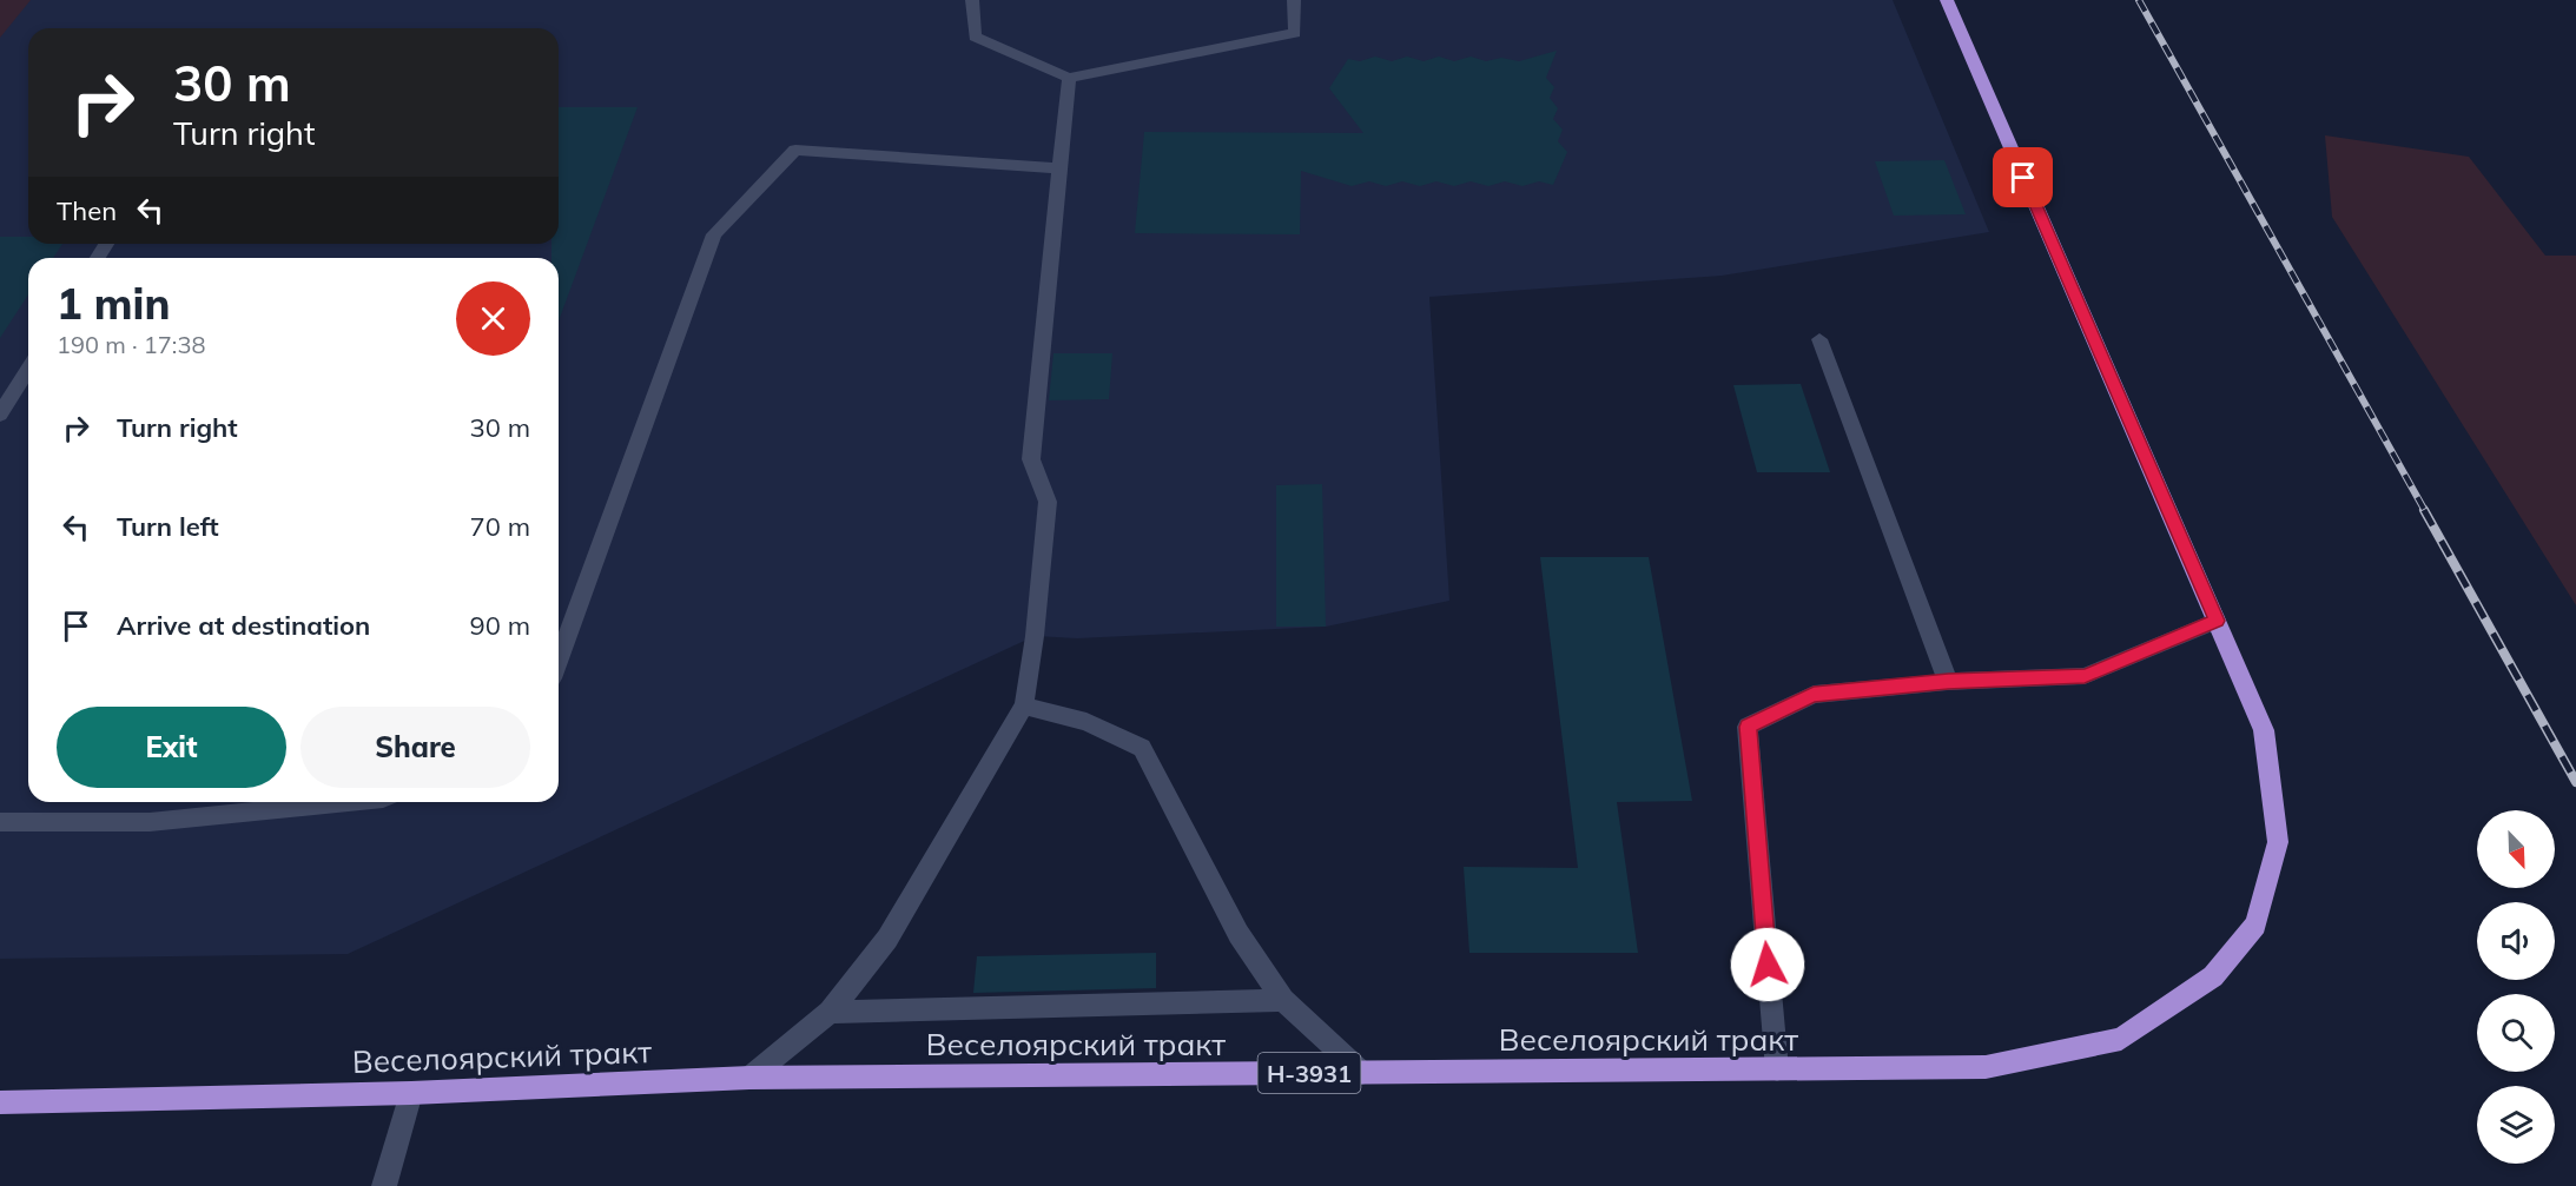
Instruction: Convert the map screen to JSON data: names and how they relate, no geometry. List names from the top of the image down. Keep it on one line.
{"streets":{"highway":["Веселоярский тракт","Н-3931"]},"north":"bottom right","page":{"turn":["30 m","Turn right"],"then":"Then","heading":["1 min","190 m · 17:38"],"list":[{"name":"Turn right","value":"30 m"},{"name":"Turn left","value":"70 m"},{"name":"Arrive at destination","value":"90 m"}],"buttons":["Exit","Share"]}}
